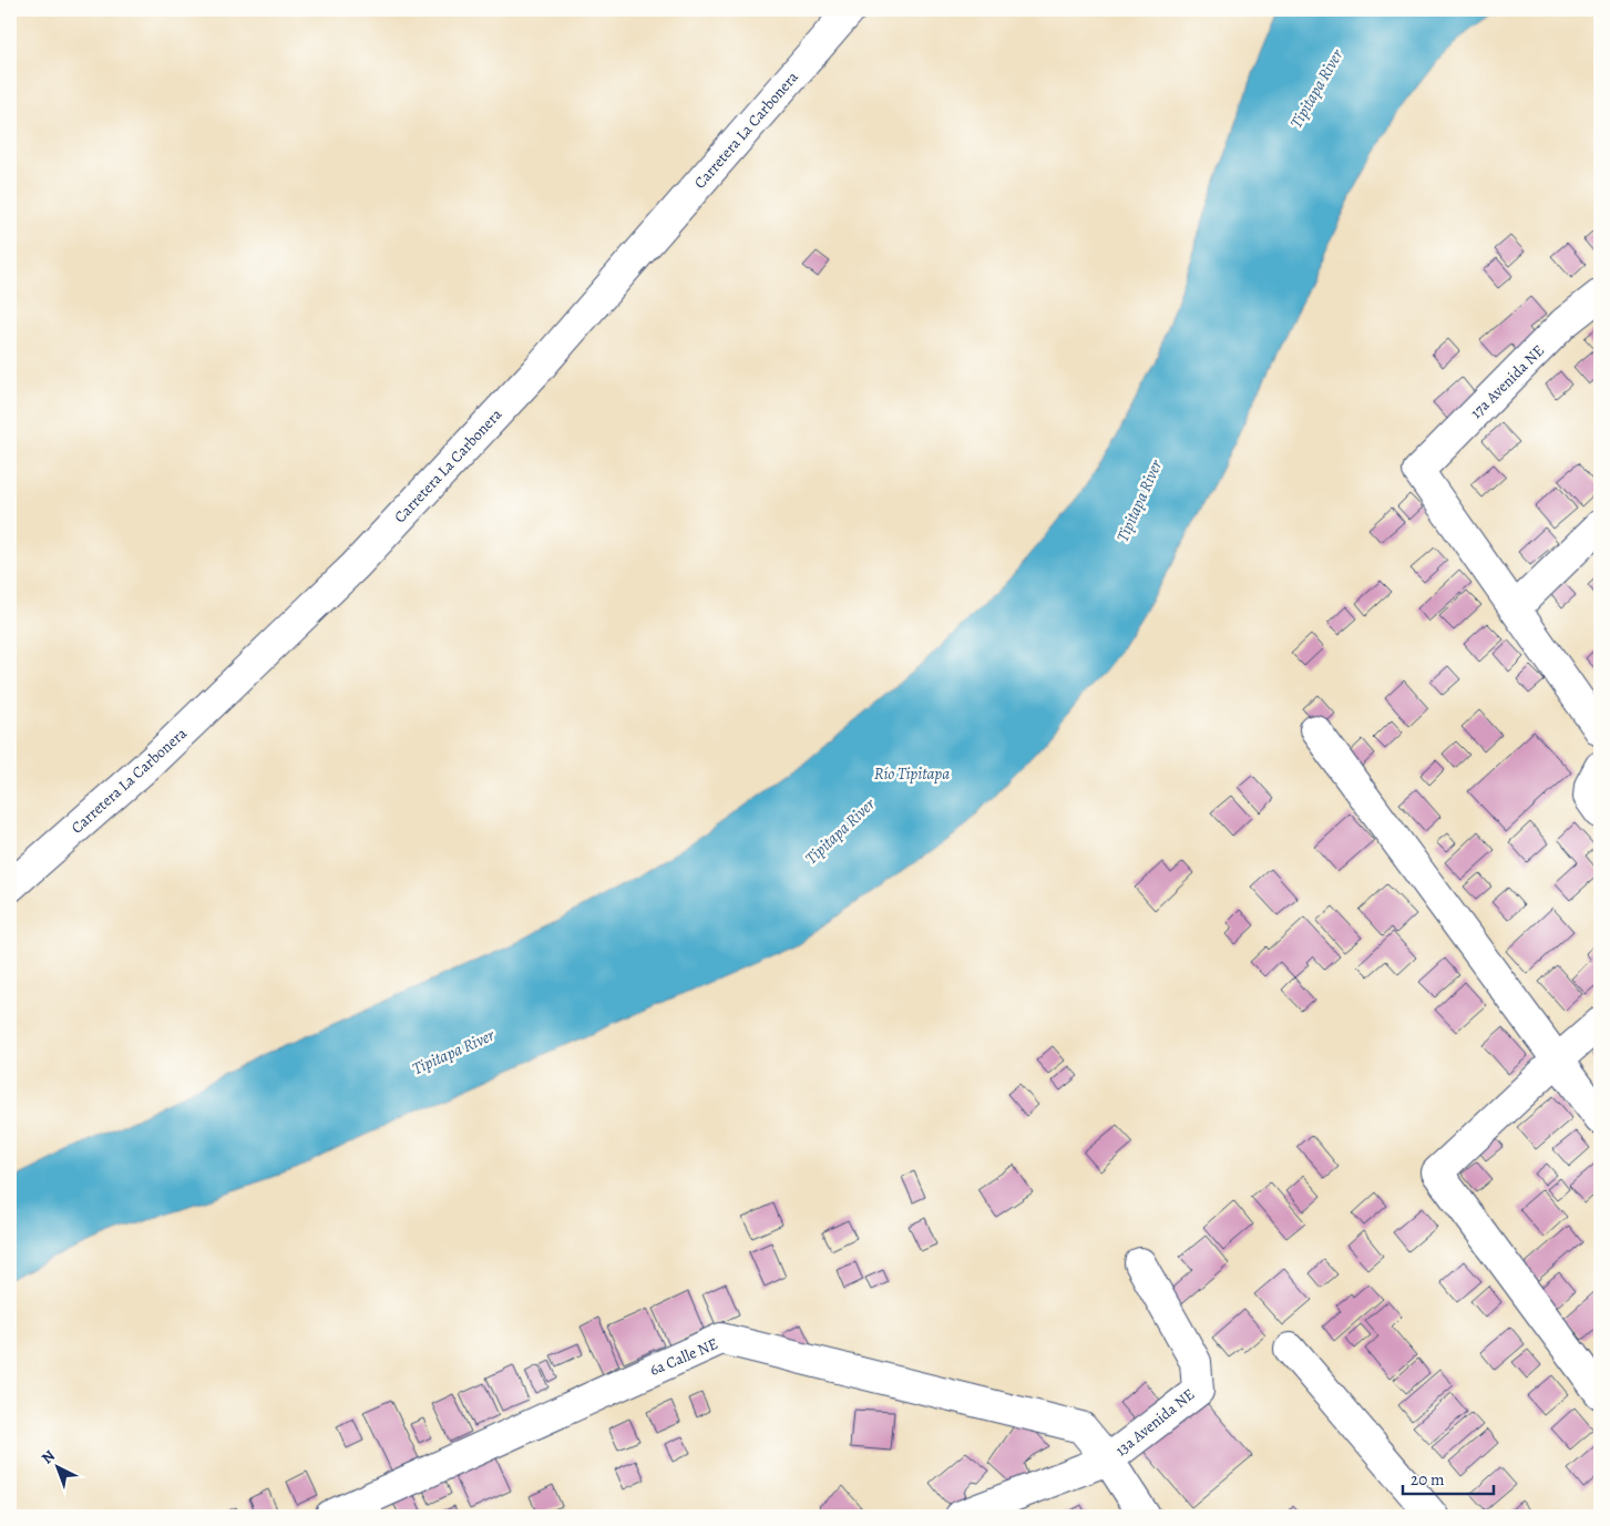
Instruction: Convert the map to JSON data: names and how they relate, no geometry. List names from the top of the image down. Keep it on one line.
{"streets":{"street":["Carretera La Carbonera","17a Avenida NE","6a Calle NE","13a Avenida NE"]},"crossings":[["6a Calle NE","13a Avenida NE"]],"water":["Tipitapa River","Río Tipitapa"],"scale_bar":"20 m","north":"top left"}
